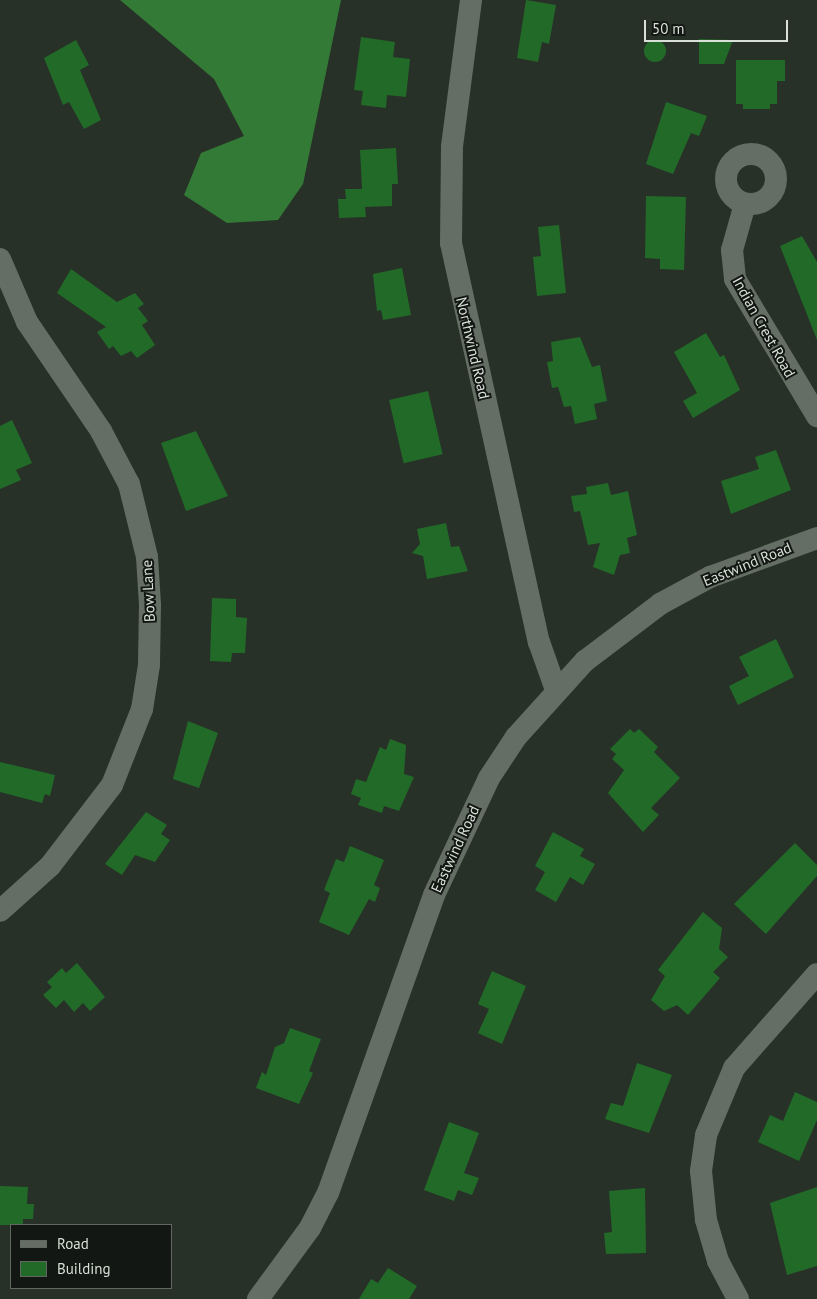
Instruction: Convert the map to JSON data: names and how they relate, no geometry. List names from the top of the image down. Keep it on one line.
{"streets":{"street":["Indian Crest Road","Northwind Road","Eastwind Road","Bow Lane"]},"crossings":[["Northwind Road","Eastwind Road"]],"legend":["Road","Building"],"scale_bar":"50 m"}
